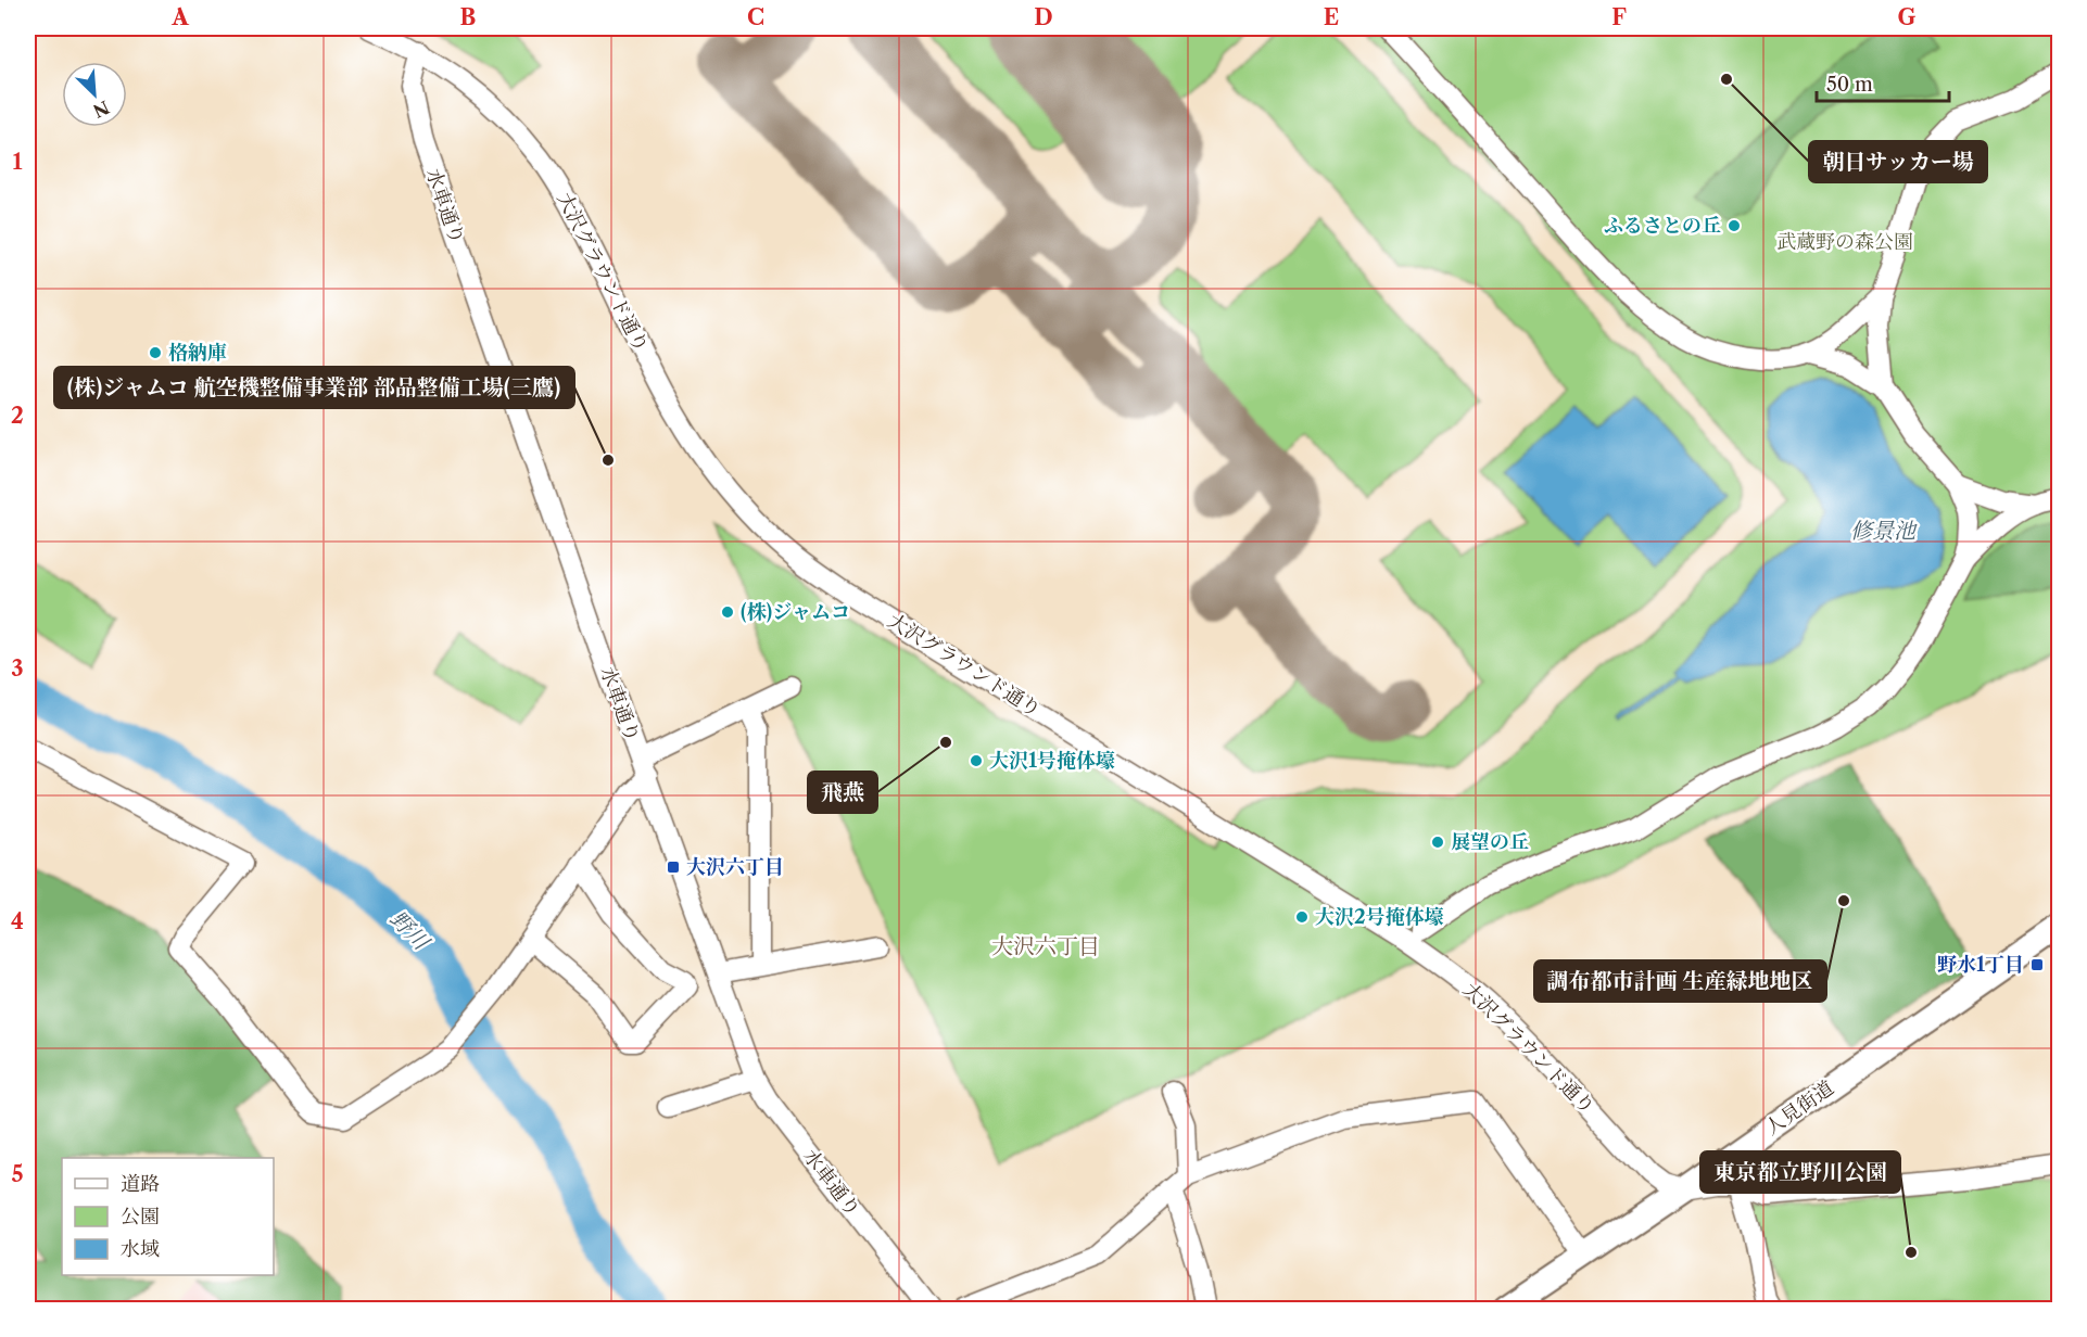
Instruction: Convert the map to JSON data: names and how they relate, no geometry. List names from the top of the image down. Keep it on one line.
{"streets":{"main road":["人見街道"],"street":["水車通り","大沢グラウンド通り"]},"crossings":[["水車通り","大沢グラウンド通り"],["大沢グラウンド通り","人見街道"]],"districts":["大沢六丁目"],"water":["修景池","野川"],"parks":["武蔵野の森公園"],"places":{"other":["朝日サッカー場","ふるさとの丘","格納庫","(株)ジャムコ 航空機整備事業部 部品整備工場(三鷹)","(株)ジャムコ","飛燕","大沢1号掩体壕","展望の丘","調布都市計画 生産緑地地区","大沢2号掩体壕","東京都立野川公園"],"transit":["大沢六丁目","野水1丁目"]},"legend":["道路","公園","水域"],"scale_bar":"50 m","north":"bottom right","grid":{"columns":["A","B","C","D","E","F","G"],"rows":["1","2","3","4","5"]}}
